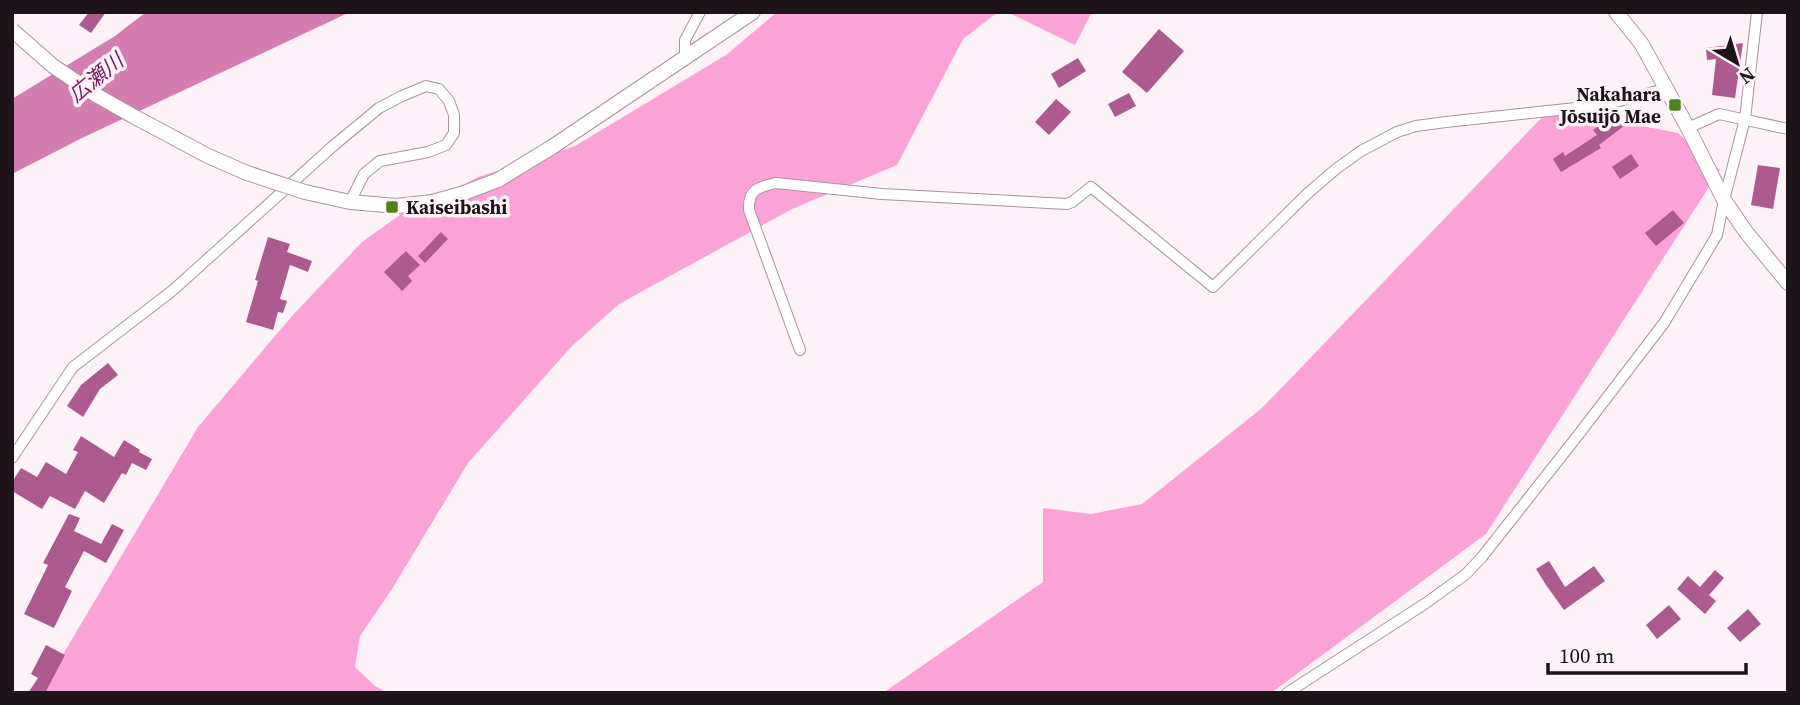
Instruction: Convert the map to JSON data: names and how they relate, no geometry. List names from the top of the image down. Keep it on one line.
{"water":["広瀬川"],"places":{"transit":["Nakahara Jōsuijō Mae","Kaiseibashi"]},"scale_bar":"100 m","north":"bottom right"}
